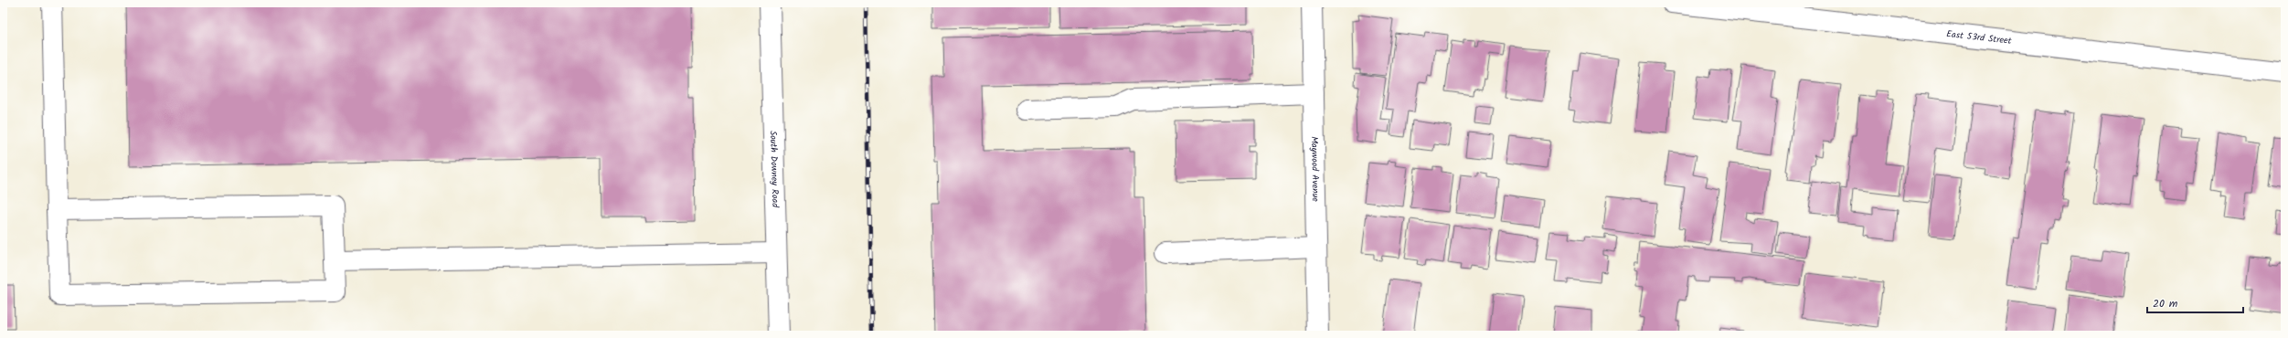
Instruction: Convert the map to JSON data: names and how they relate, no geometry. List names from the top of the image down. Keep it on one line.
{"streets":{"street":["East 53rd Street","South Downey Road","Maywood Avenue"]},"scale_bar":"20 m"}
